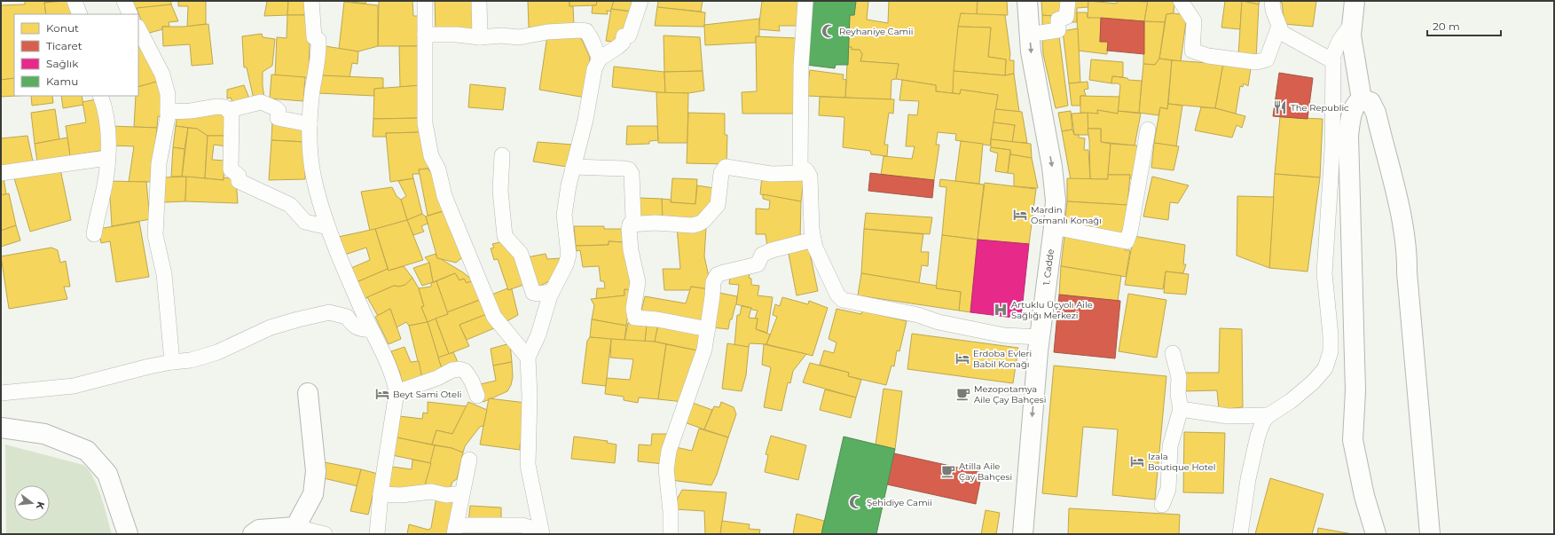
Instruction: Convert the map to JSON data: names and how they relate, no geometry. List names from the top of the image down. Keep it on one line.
{"streets":{"street":["1. Cadde"]},"places":{"mosque":["Reyhaniye Camii","Şehidiye Camii"],"restaurant":["The Republic"],"hotel":["Mardin Osmanlı Konağı","Erdoba Evleri Babil Konağı","Beyt Sami Oteli","Izala Boutique Hotel"],"hospital":["Artuklu Üçyolı Aile Sağlığı Merkezi"],"cafe":["Mezopotamya Aile Çay Bahçesi","Atilla Aile Çay Bahçesi"]},"legend":["Konut","Ticaret","Sağlık","Kamu"],"scale_bar":"20 m","north":"right"}
